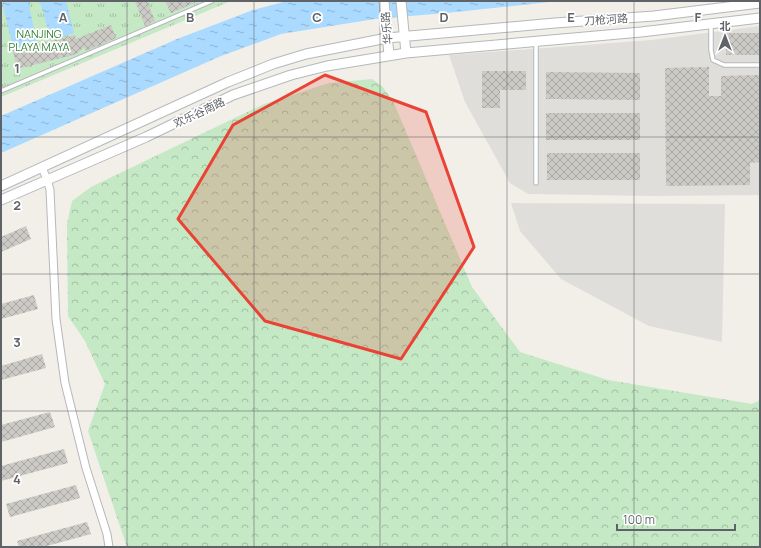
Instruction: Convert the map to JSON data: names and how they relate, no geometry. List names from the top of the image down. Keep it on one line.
{"streets":{"street":["刀枪河路","华乐路","欢乐谷南路"]},"crossings":[["刀枪河路","华乐路"],["刀枪河路","欢乐谷南路"],["华乐路","欢乐谷南路"]],"parks":["NANJING PLAYA MAYA"],"scale_bar":"100 m","north":"top","grid":{"columns":["A","B","C","D","E","F"],"rows":["1","2","3","4"]}}
